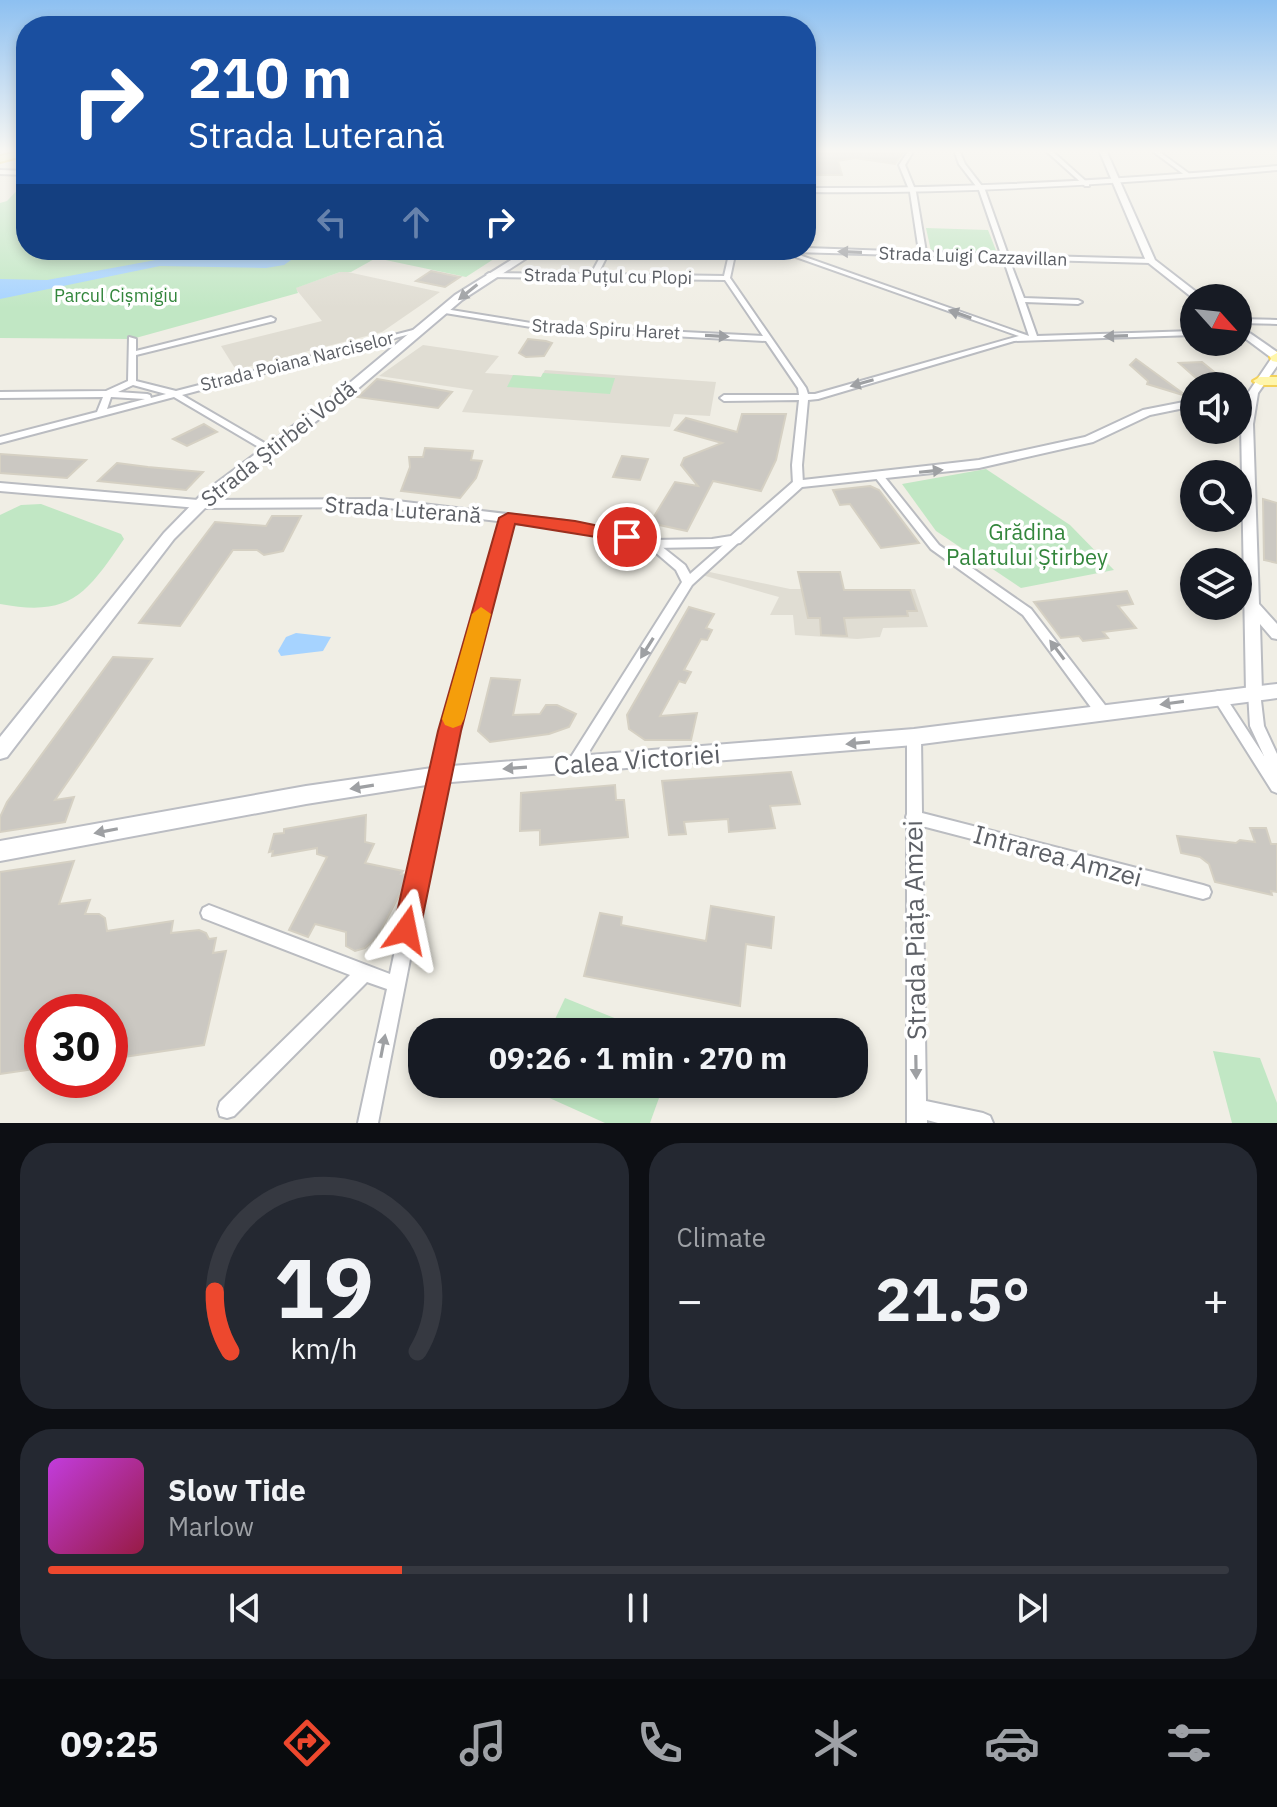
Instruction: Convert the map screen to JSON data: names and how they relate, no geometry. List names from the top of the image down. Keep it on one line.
{"streets":{"main road":["Strada Știrbei Vodă","Calea Victoriei"],"street":["Strada Luigi Cazzavillan","Strada Puțul cu Plopi","Strada Spiru Haret","Strada Poiana Narciselor","Strada Luterană","Intrarea Amzei","Strada Piața Amzei"]},"crossings":[["Strada Puțul cu Plopi","Strada Știrbei Vodă"],["Strada Spiru Haret","Strada Știrbei Vodă"],["Strada Poiana Narciselor","Strada Știrbei Vodă"],["Strada Știrbei Vodă","Strada Luterană"],["Calea Victoriei","Strada Piața Amzei"],["Intrarea Amzei","Strada Piața Amzei"]],"one_way":["Strada Spiru Haret","Calea Victoriei","Strada Piața Amzei"],"parks":["Parcul Cișmigiu","Grădina Palatului Știrbey"],"north":"bottom right","page":{"turn":["210 m","Strada Luterană"],"limit":"30","trip":"09:26 · 1 min · 270 m","tile":"Climate","heat":["−","21.5°","+"],"song":["Slow Tide","Marlow"],"tabs":"09:25","gauge":["19","km/h"]}}
